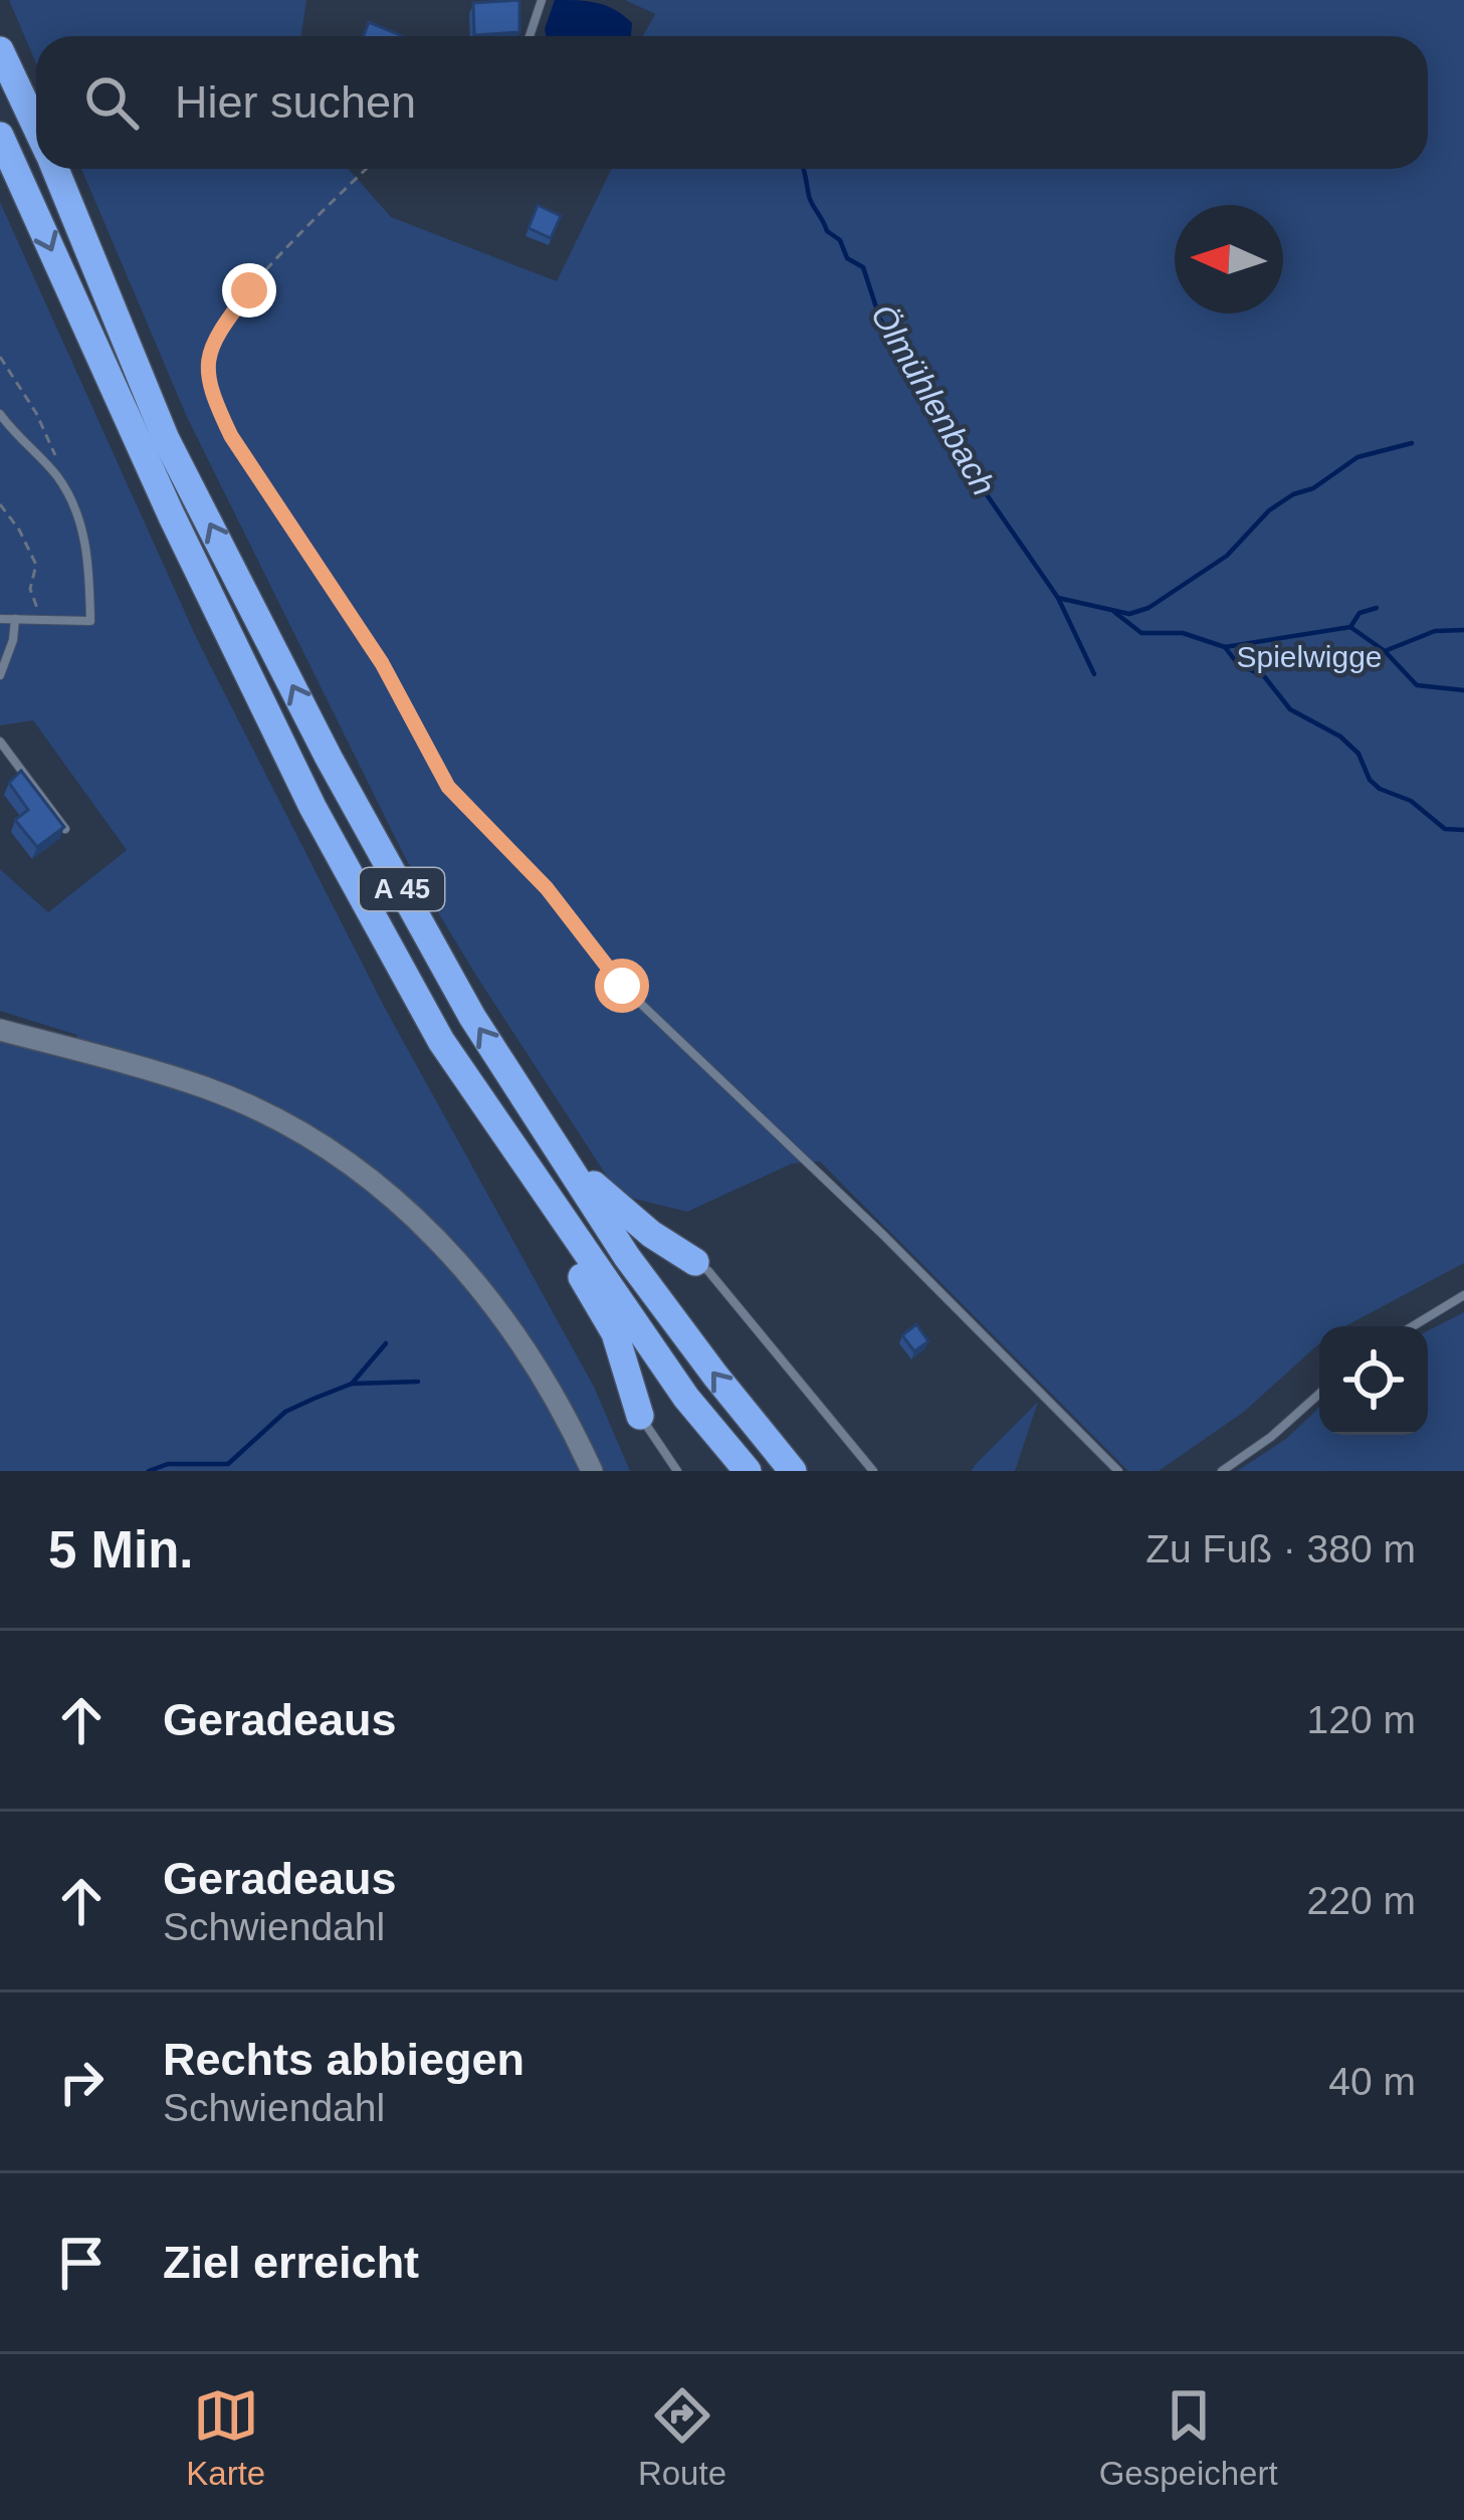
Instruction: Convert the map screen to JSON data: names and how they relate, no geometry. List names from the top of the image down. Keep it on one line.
{"streets":{"highway":["A 45"]},"water":["Ölmühlenbach"],"parks":["Spielwigge"],"north":"left","page":{"search":"Hier suchen","heading":["5 Min.","Zu Fuß · 380 m"],"list":[["Geradeaus","120 m"],["Geradeaus","Schwiendahl","220 m"],["Rechts abbiegen","Schwiendahl","40 m"],"Ziel erreicht"],"nav":["Karte","Route","Gespeichert"]}}
